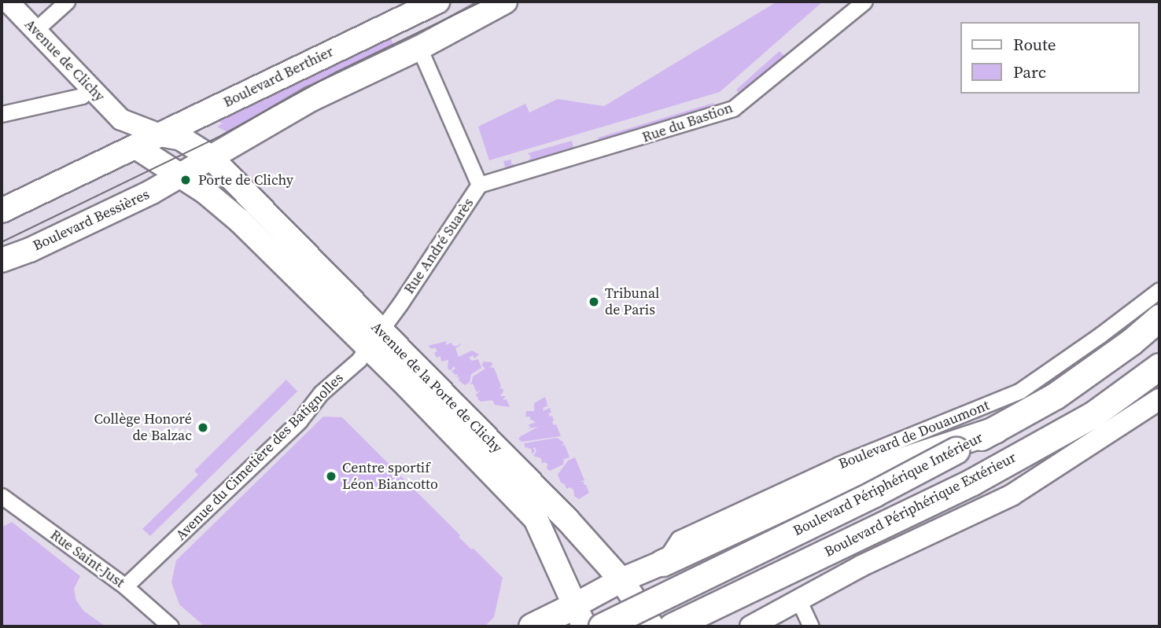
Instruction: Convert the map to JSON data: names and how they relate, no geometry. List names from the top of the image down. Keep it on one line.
{"streets":{"highway":["Boulevard Périphérique Intérieur","Boulevard Périphérique Extérieur"],"main road":["Avenue de Clichy","Boulevard Berthier","Boulevard Bessières","Avenue de la Porte de Clichy"],"street":["Rue du Bastion","Rue André Suarès","Boulevard de Douaumont","Avenue du Cimetière des Batignolles","Rue Saint-Just"]},"crossings":[["Avenue de Clichy","Boulevard Berthier"],["Avenue de Clichy","Avenue de la Porte de Clichy"],["Boulevard Berthier","Rue André Suarès"],["Boulevard Berthier","Avenue de la Porte de Clichy"],["Rue du Bastion","Rue André Suarès"],["Boulevard Bessières","Avenue de la Porte de Clichy"],["Rue André Suarès","Avenue de la Porte de Clichy"],["Rue André Suarès","Avenue du Cimetière des Batignolles"],["Avenue de la Porte de Clichy","Avenue du Cimetière des Batignolles"],["Avenue du Cimetière des Batignolles","Rue Saint-Just"]],"places":["Porte de Clichy","Tribunal de Paris","Collège Honoré de Balzac","Centre sportif Léon Biancotto"],"legend":["Route","Parc"]}
